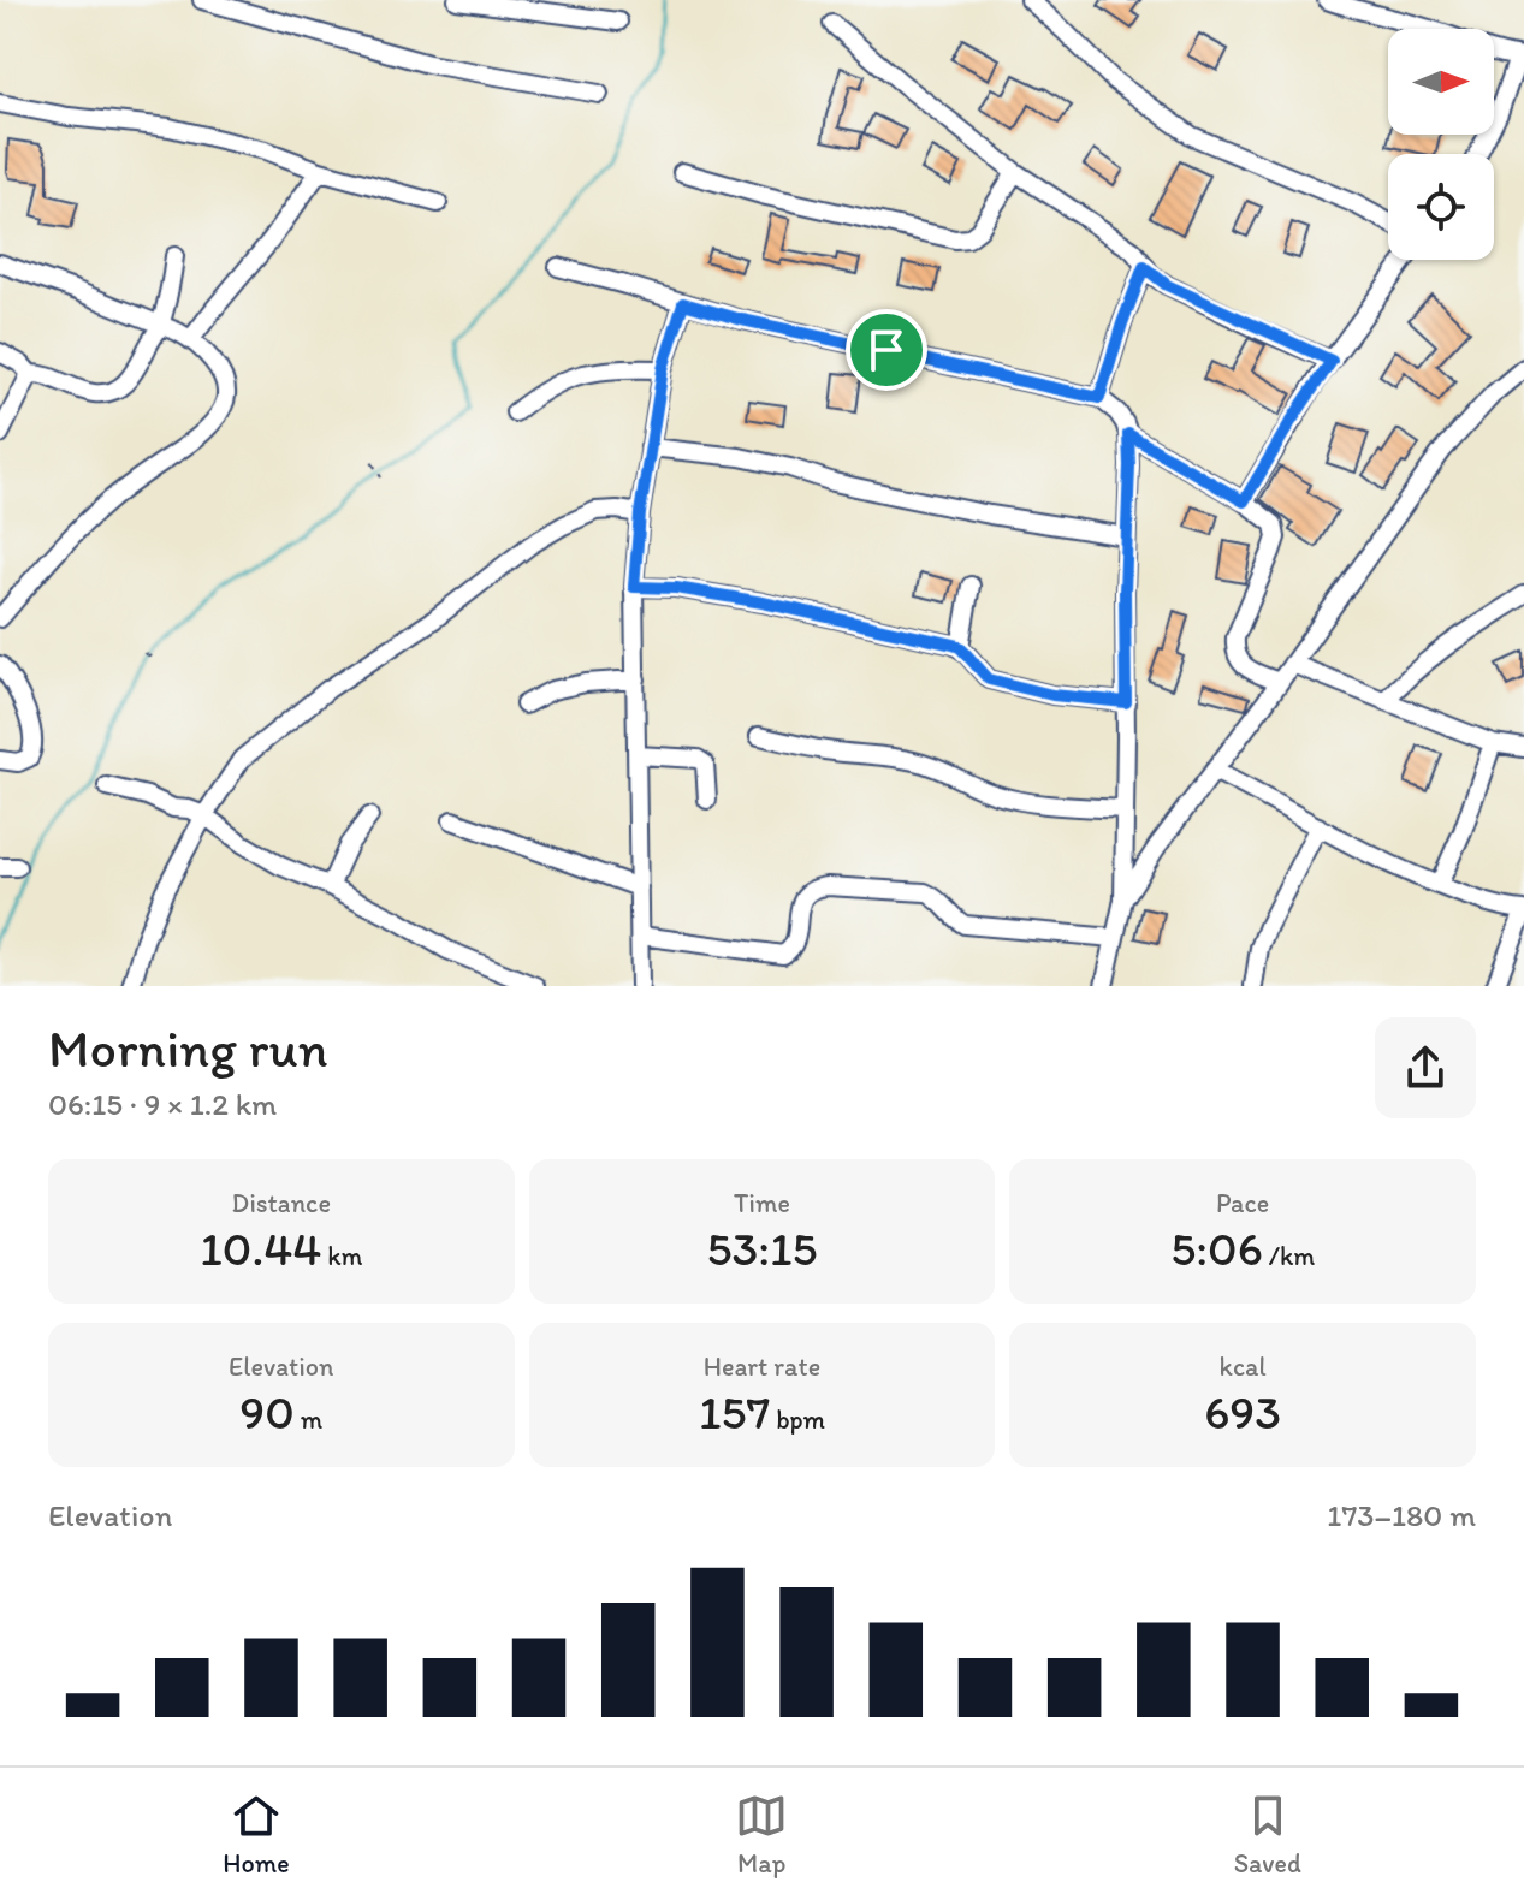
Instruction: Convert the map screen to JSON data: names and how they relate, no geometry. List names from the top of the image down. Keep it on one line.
{"north":"right","page":{"heading":["Morning run","06:15 · 9 × 1.2 km"],"stats":[["Distance","10.44 km"],["Time","53:15"],["Pace","5:06 /km"],["Elevation","90 m"],["Heart rate","157 bpm"],["kcal","693"]],"chart":["Elevation","173–180 m"],"tabs":["Home","Map","Saved"]}}
